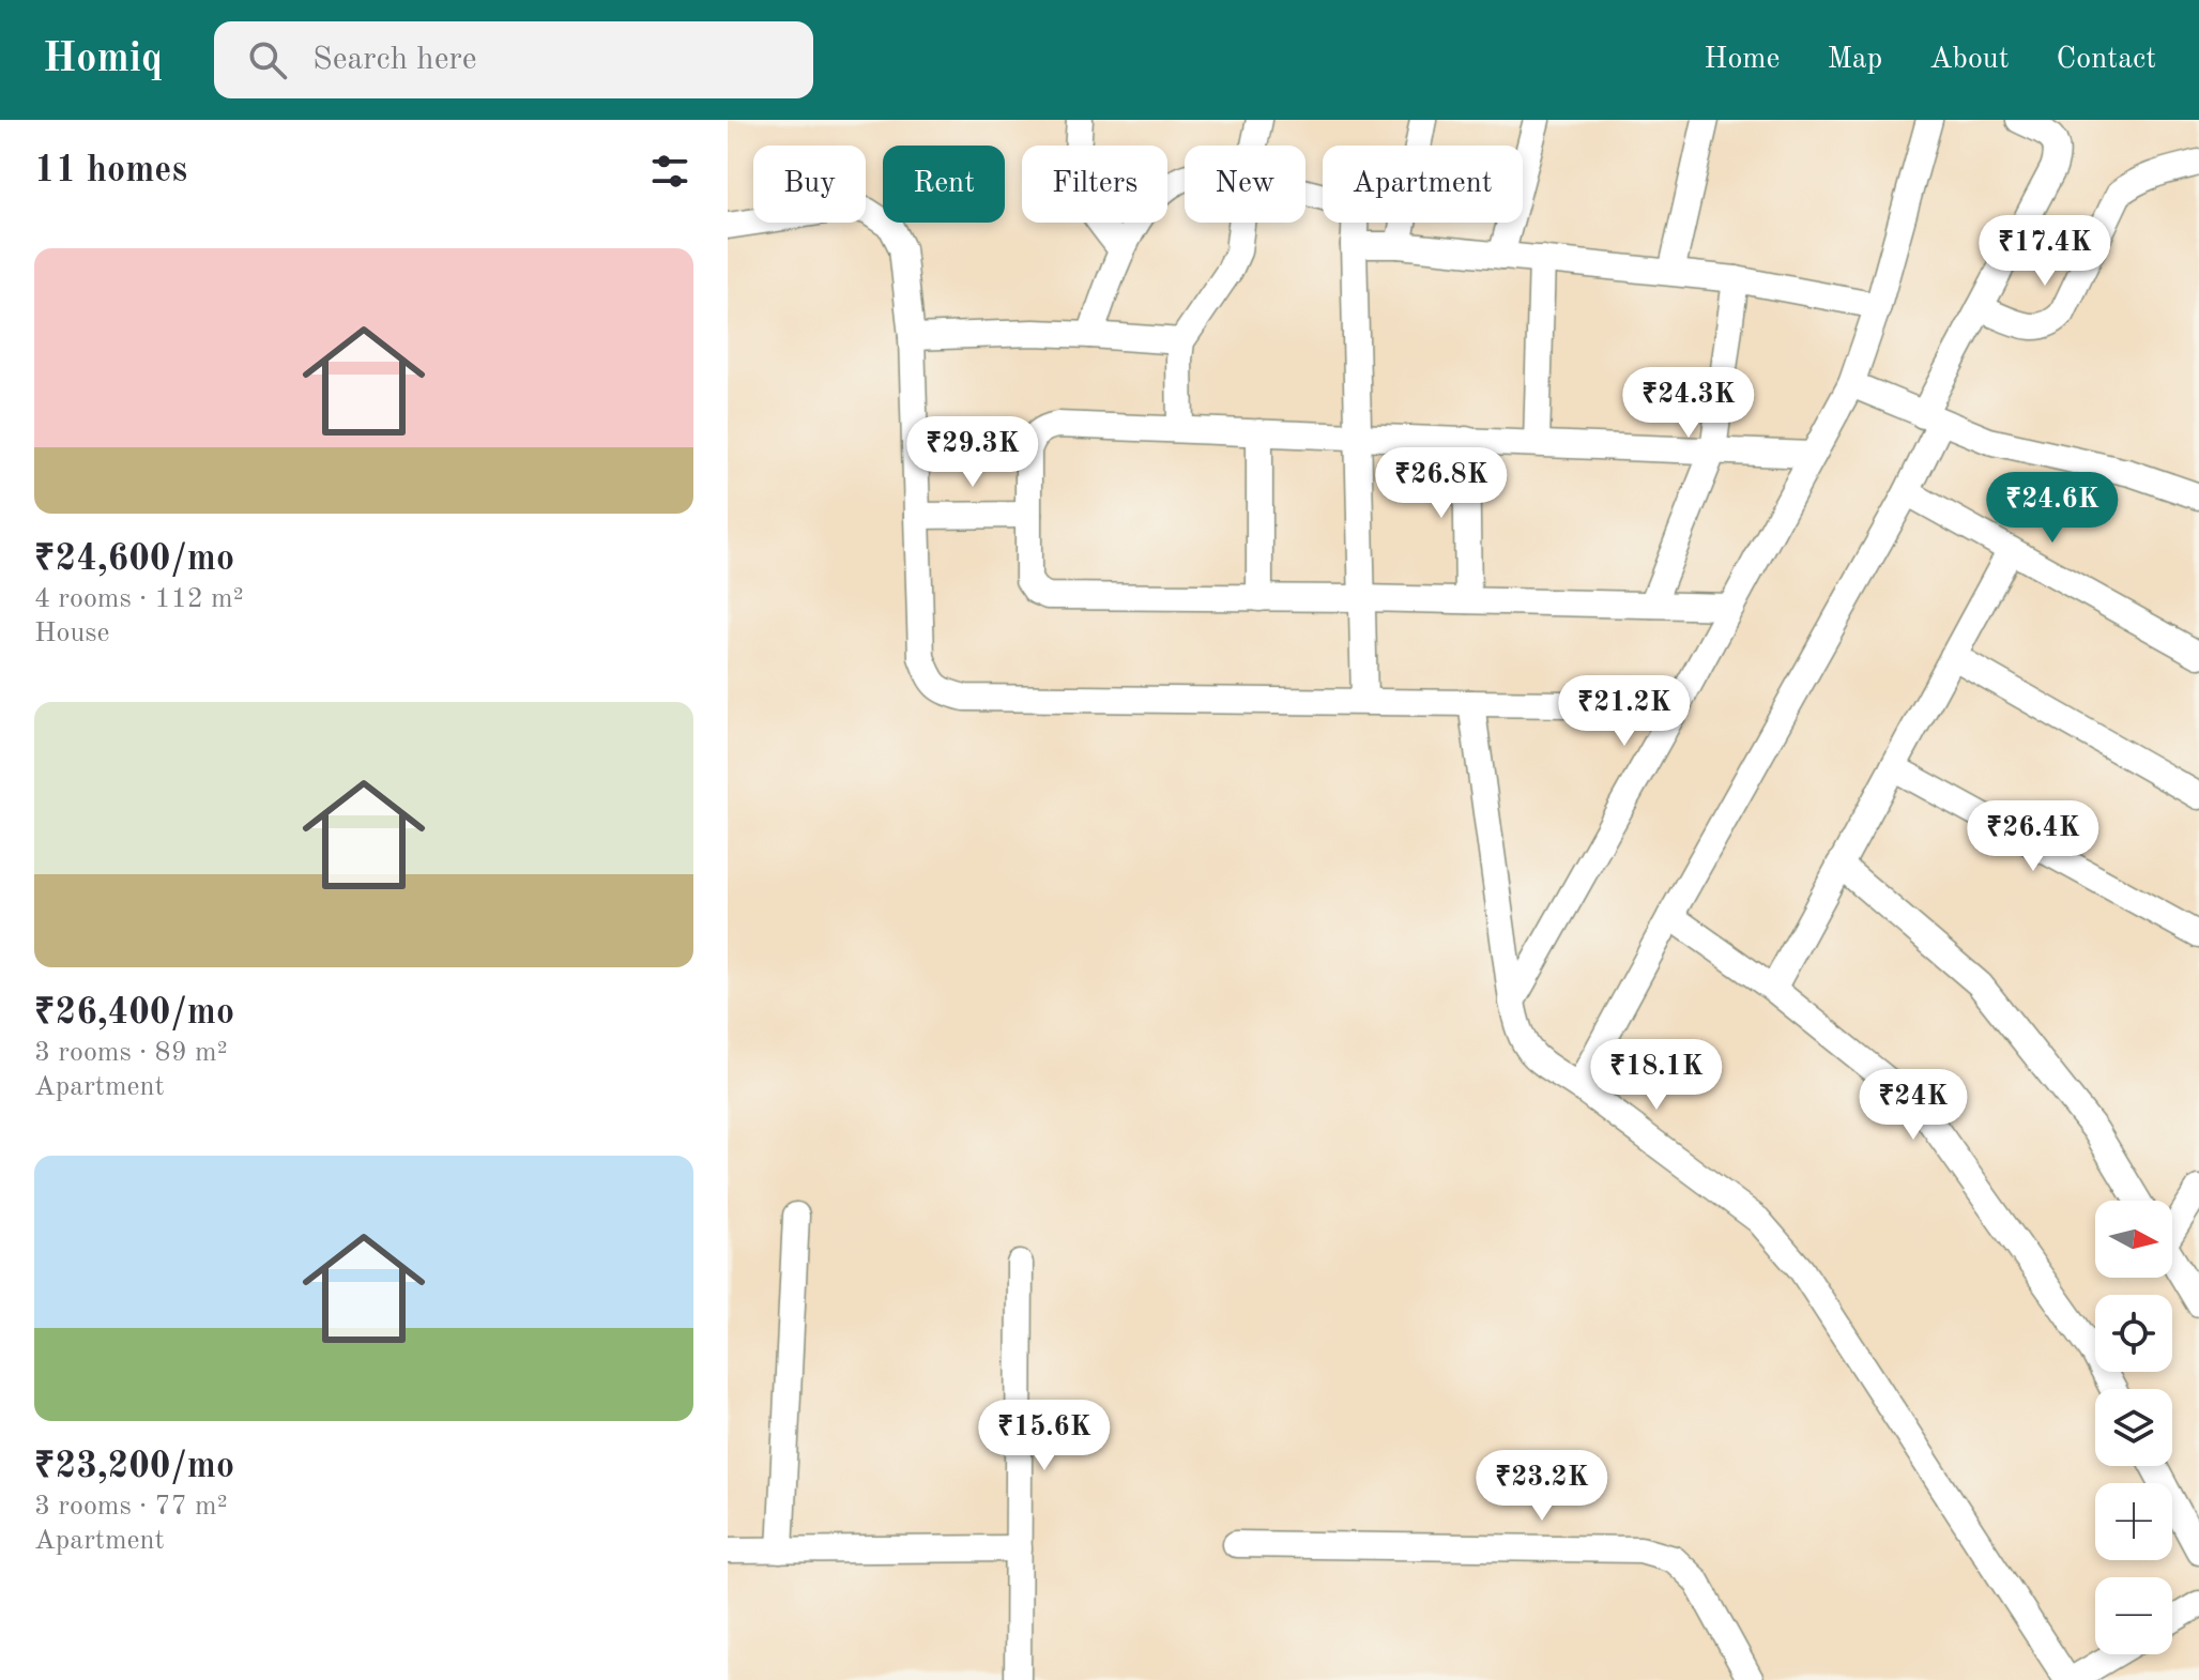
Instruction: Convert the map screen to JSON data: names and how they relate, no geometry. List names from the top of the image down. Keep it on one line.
{"north":"right","page":{"header":"Homiq","search":"Search here","nav":["Home","Map","About","Contact"],"heading":"11 homes","chip":["Buy","Rent","Filters","New","Apartment"],"price":["₹17.4K","₹24.3K","₹29.3K","₹26.8K","₹24.6K","₹21.2K","₹26.4K","₹18.1K","₹24K","₹15.6K","₹23.2K"],"list":[{"name":"₹24,600/mo","note":"4 rooms · 112 m² · House"},{"name":"₹26,400/mo","note":"3 rooms · 89 m² · Apartment"},{"name":"₹23,200/mo","note":"3 rooms · 77 m² · Apartment"}],"map_buttons":["+","−"]}}
